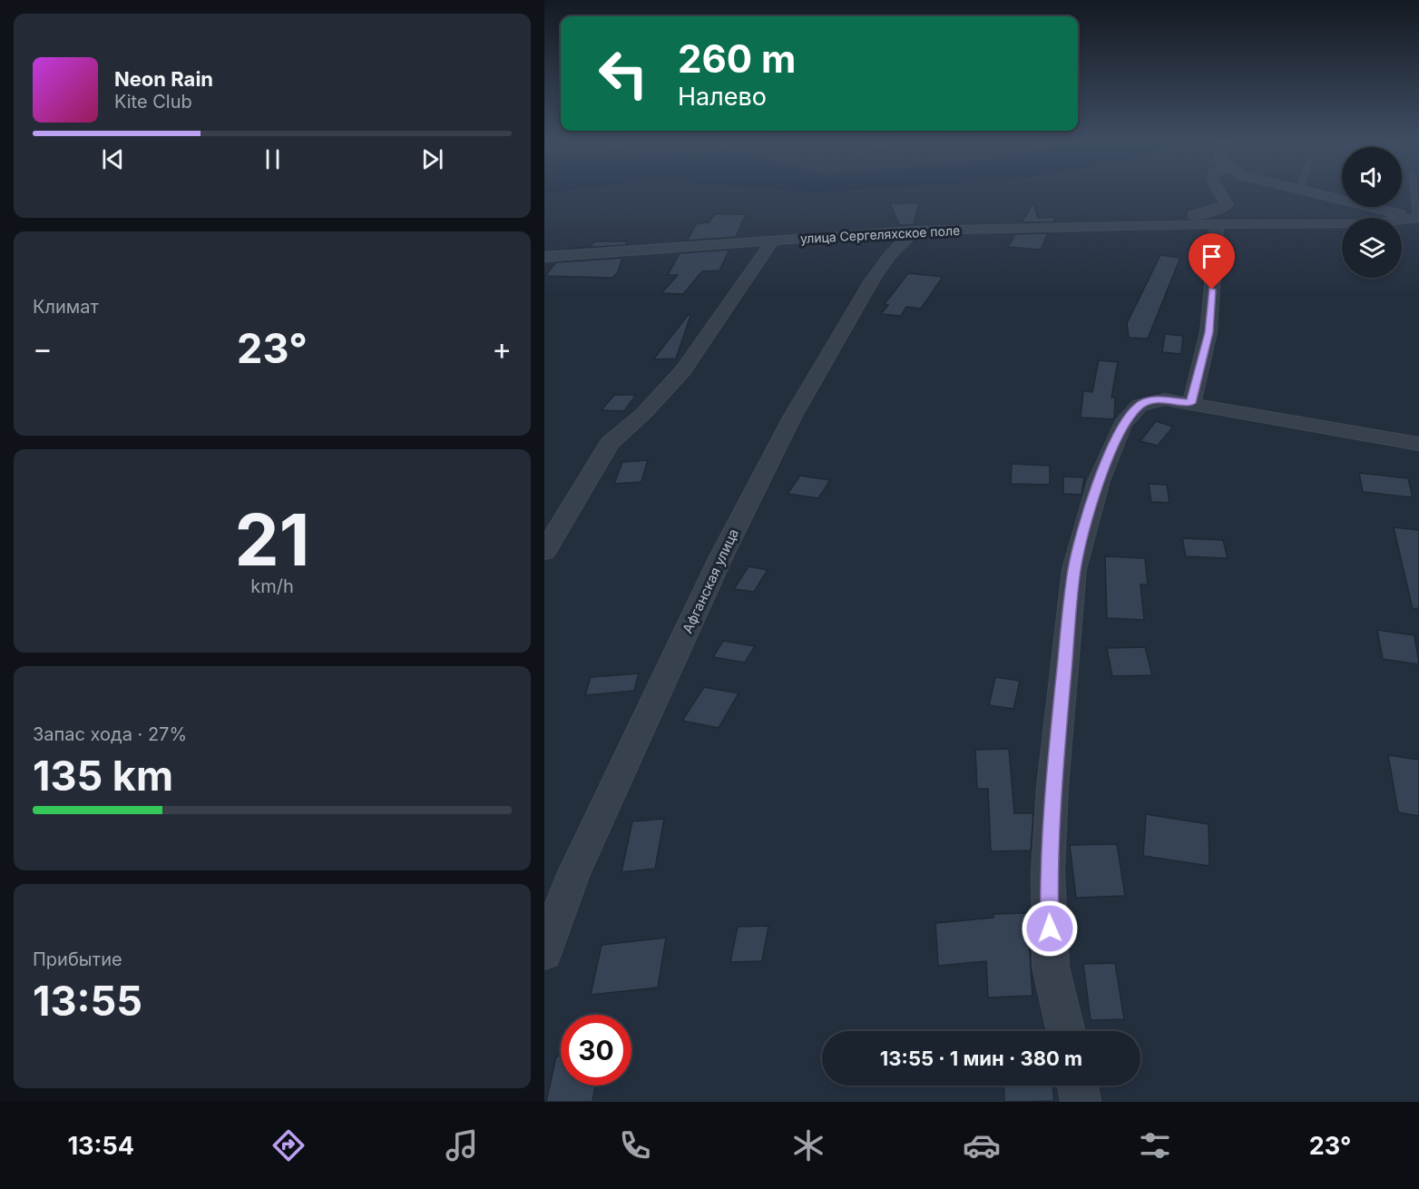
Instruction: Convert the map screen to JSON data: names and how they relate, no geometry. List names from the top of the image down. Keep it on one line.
{"streets":{"street":["улица Сергеляхское поле","Афганская улица"]},"crossings":[["улица Сергеляхское поле","Афганская улица"]],"page":{"turn":["260 m","Налево"],"song":["Neon Rain","Kite Club"],"tile":["Климат",["21","km/h"],["Запас хода · 27%","135 km"],["Прибытие","13:55"]],"heat":["−","23°","+"],"limit":"30","trip":"13:55 · 1 мин · 380 m","tabs":["13:54","23°"]}}
